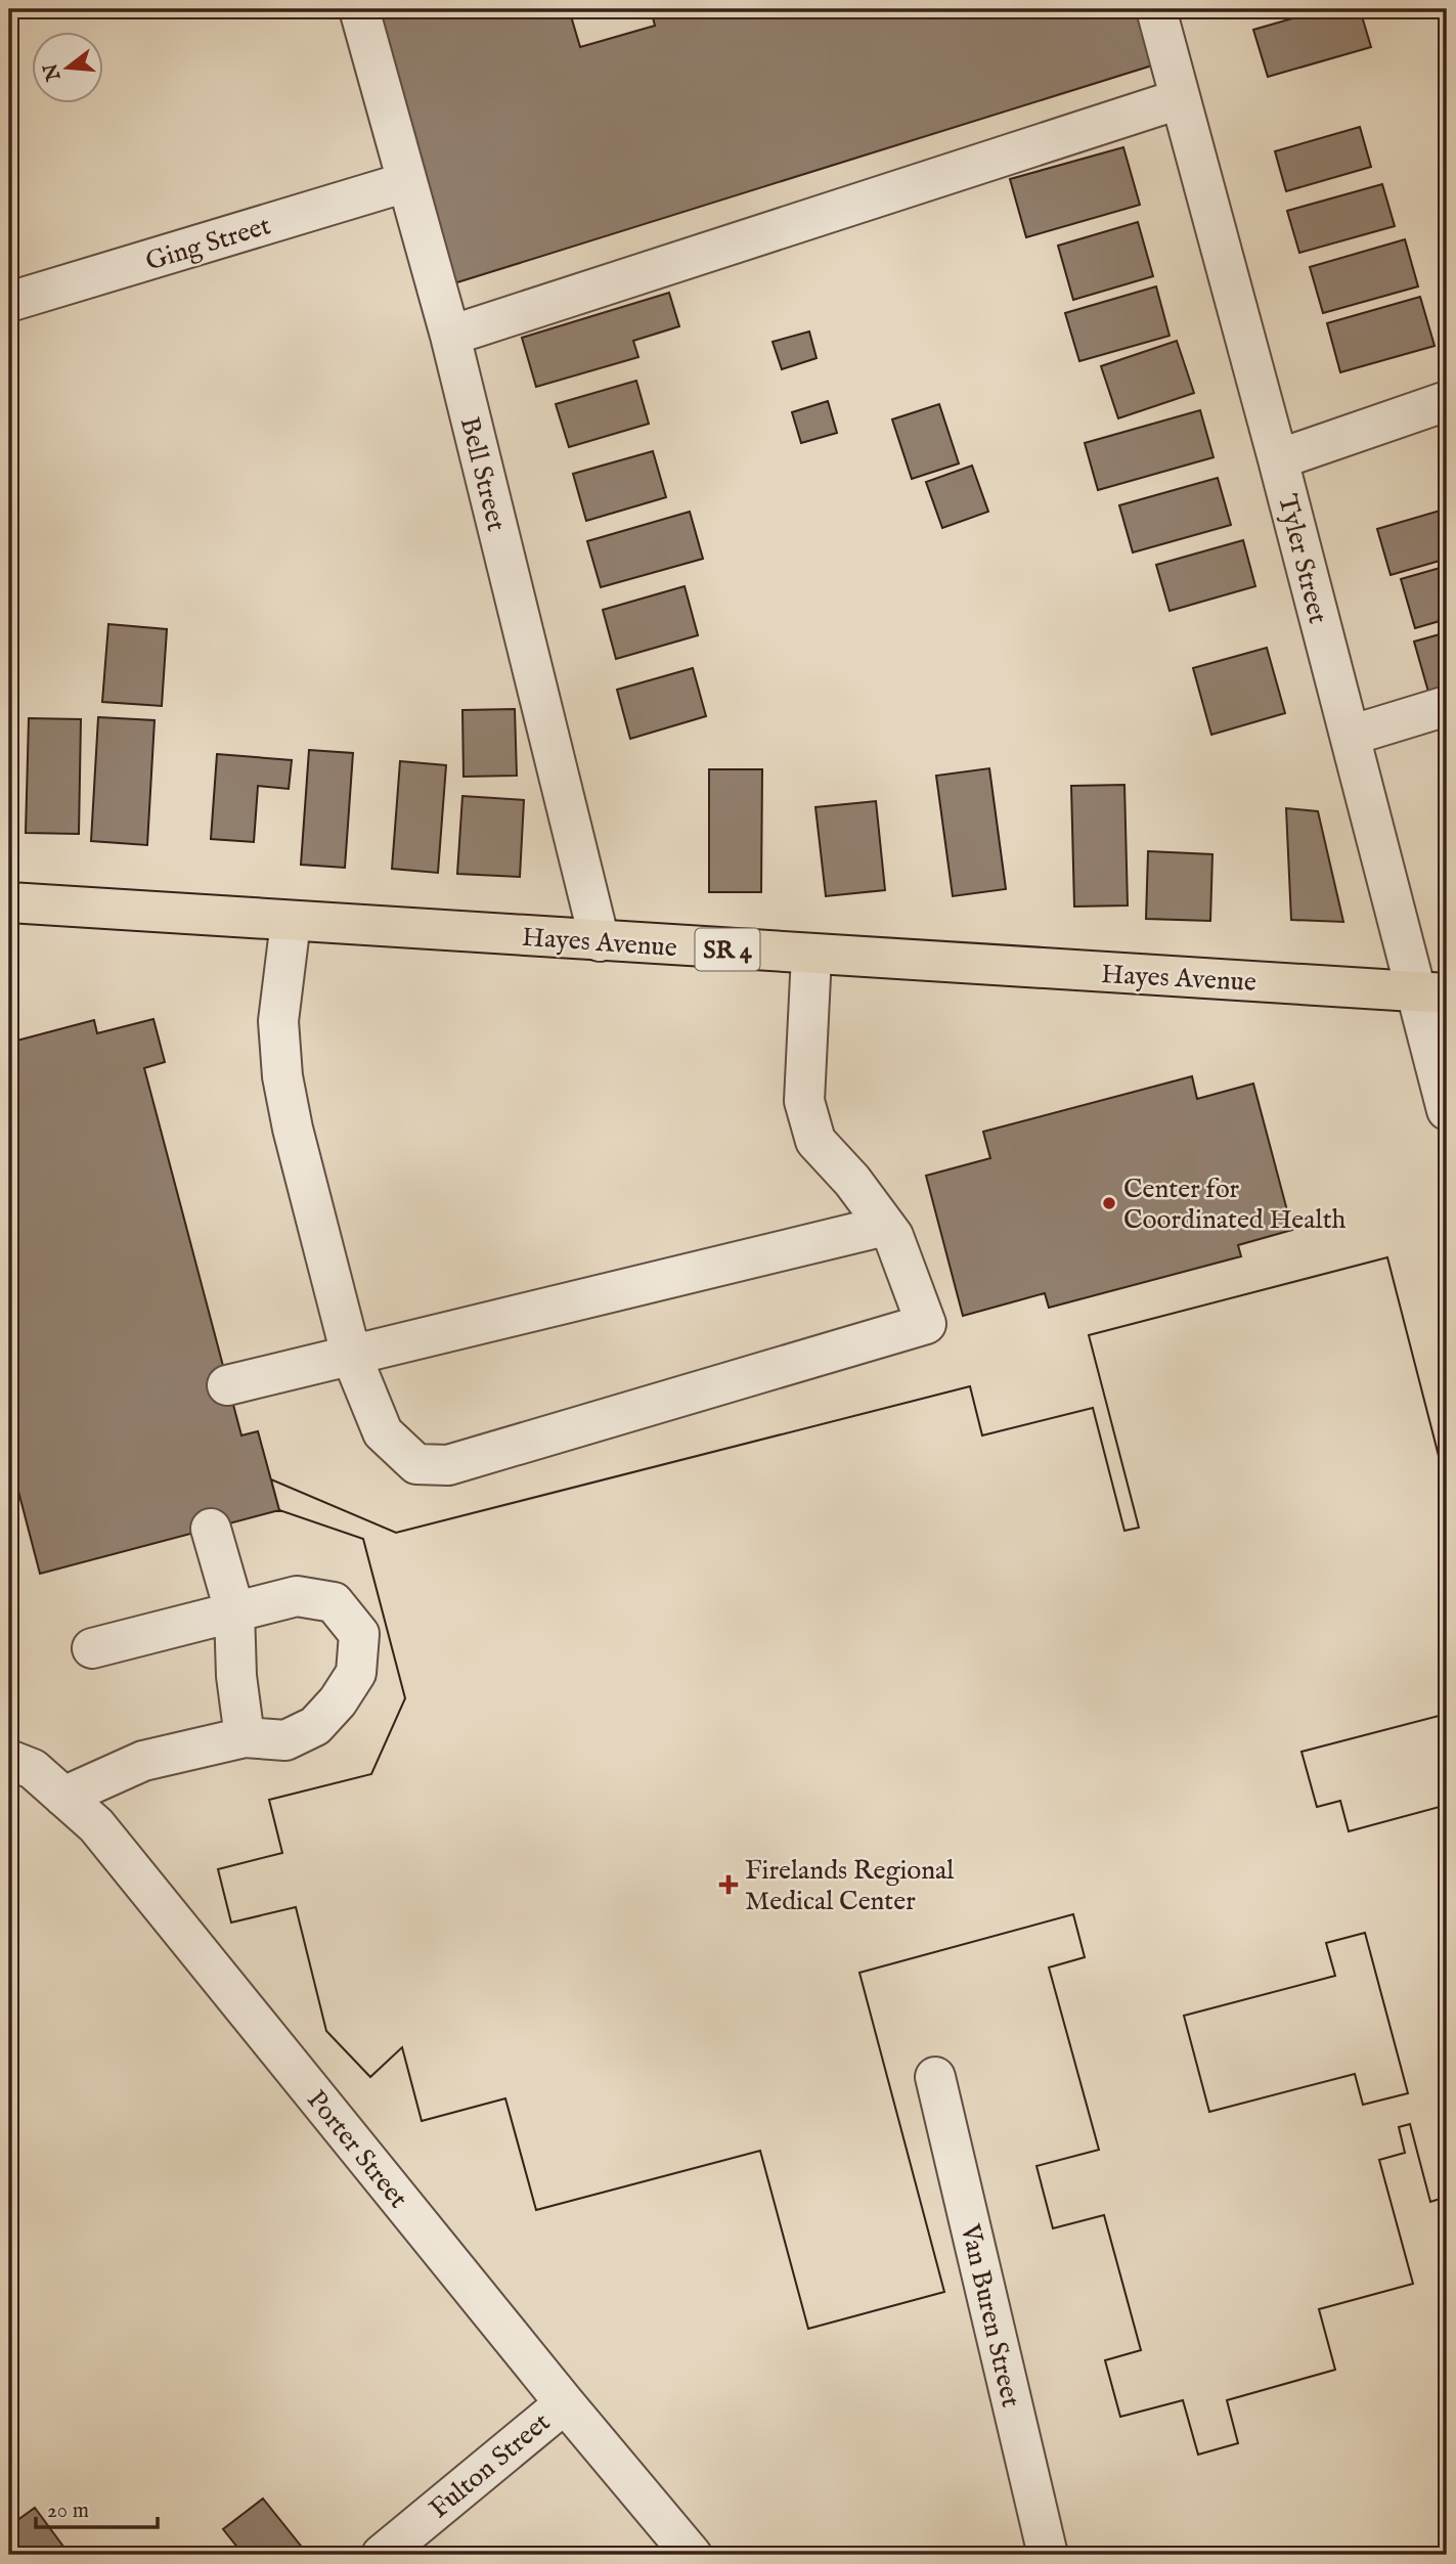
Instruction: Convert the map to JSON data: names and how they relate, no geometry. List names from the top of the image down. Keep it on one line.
{"streets":{"main road":["Hayes Avenue","SR 4"],"street":["Ging Street","Bell Street","Tyler Street","Porter Street","Van Buren Street","Fulton Street"]},"crossings":[["Ging Street","Bell Street"],["Bell Street","Hayes Avenue"],["Tyler Street","Hayes Avenue"],["Porter Street","Fulton Street"]],"places":{"other":["Center for Coordinated Health"],"health":["Firelands Regional Medical Center"]},"scale_bar":"20 m","north":"left"}
